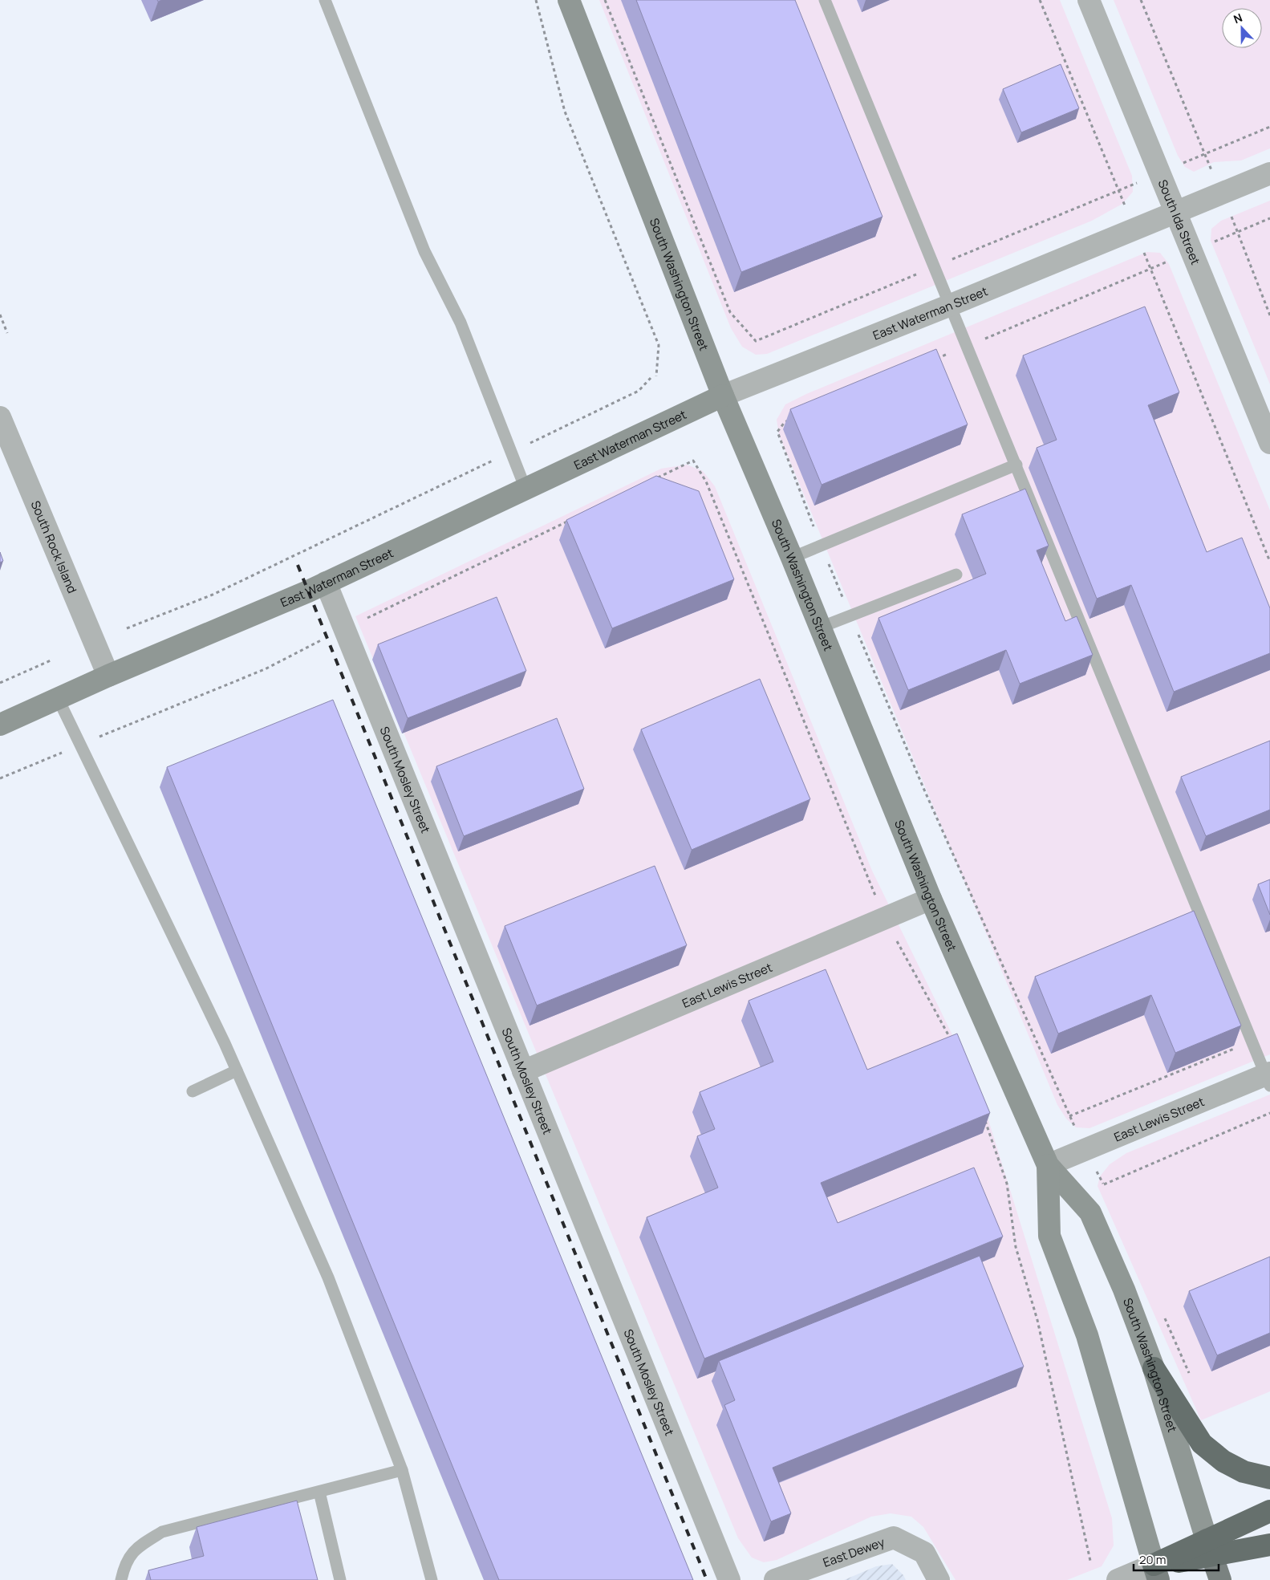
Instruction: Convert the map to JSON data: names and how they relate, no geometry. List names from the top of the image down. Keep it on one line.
{"streets":{"main road":["South Washington Street","East Waterman Street"],"street":["South Ida Street","South Rock Island","South Mosley Street","East Lewis Street","East Dewey"]},"crossings":[["South Ida Street","East Waterman Street"],["South Washington Street","East Waterman Street"],["South Washington Street","East Lewis Street"],["East Waterman Street","South Rock Island"],["East Waterman Street","South Mosley Street"],["South Mosley Street","East Lewis Street"]],"scale_bar":"20 m","north":"top"}
